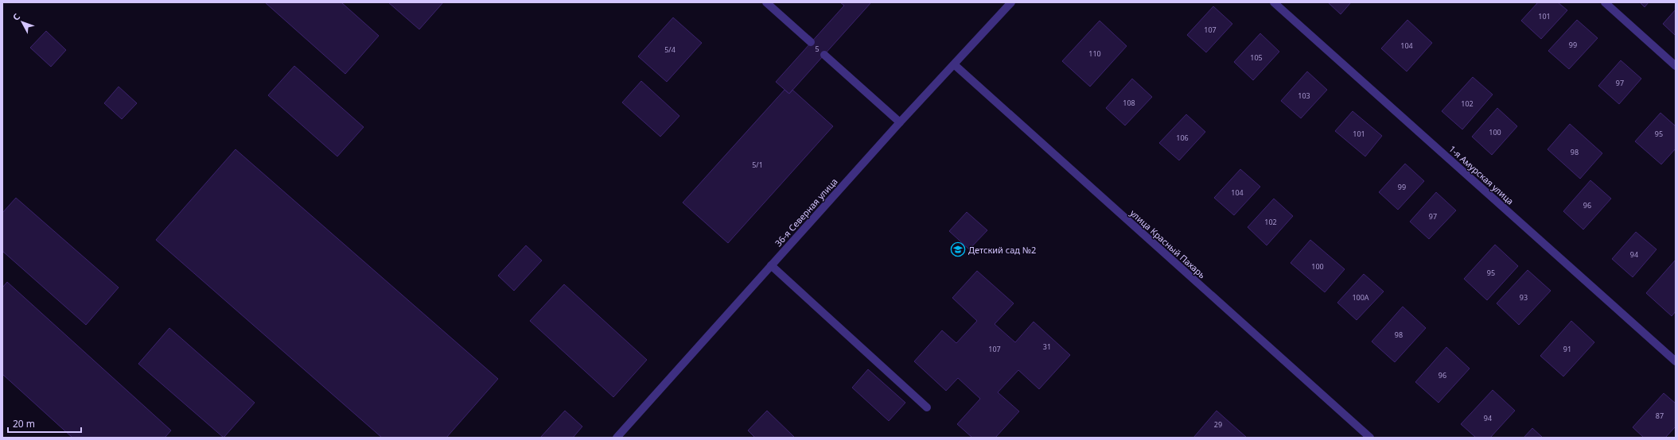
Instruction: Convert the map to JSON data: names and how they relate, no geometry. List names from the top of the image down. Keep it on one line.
{"streets":{"street":["1-я Амурская улица","36-я Северная улица","улица Красный Пахарь"]},"crossings":[["36-я Северная улица","улица Красный Пахарь"]],"places":{"school or university":["Детский сад №2"]},"house_numbers":["101","107","99","104","5","5/4","110","105","97","103","108","102","100","101","95","106","98","5/1","99","104","96","97","102","94","100","95","100А","93","98","31","107","91","96","87","94","29"],"scale_bar":"20 m","north":"top left"}
